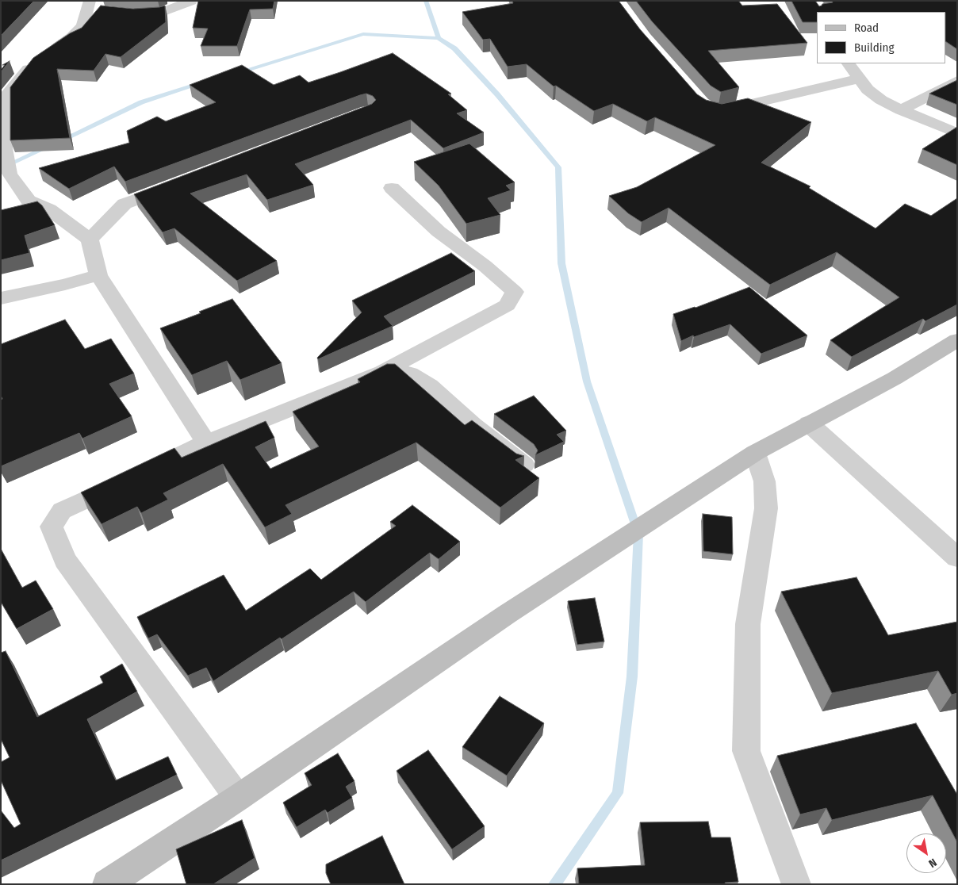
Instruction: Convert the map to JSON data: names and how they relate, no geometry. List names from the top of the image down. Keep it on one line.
{"legend":["Road","Building"],"north":"bottom right"}
